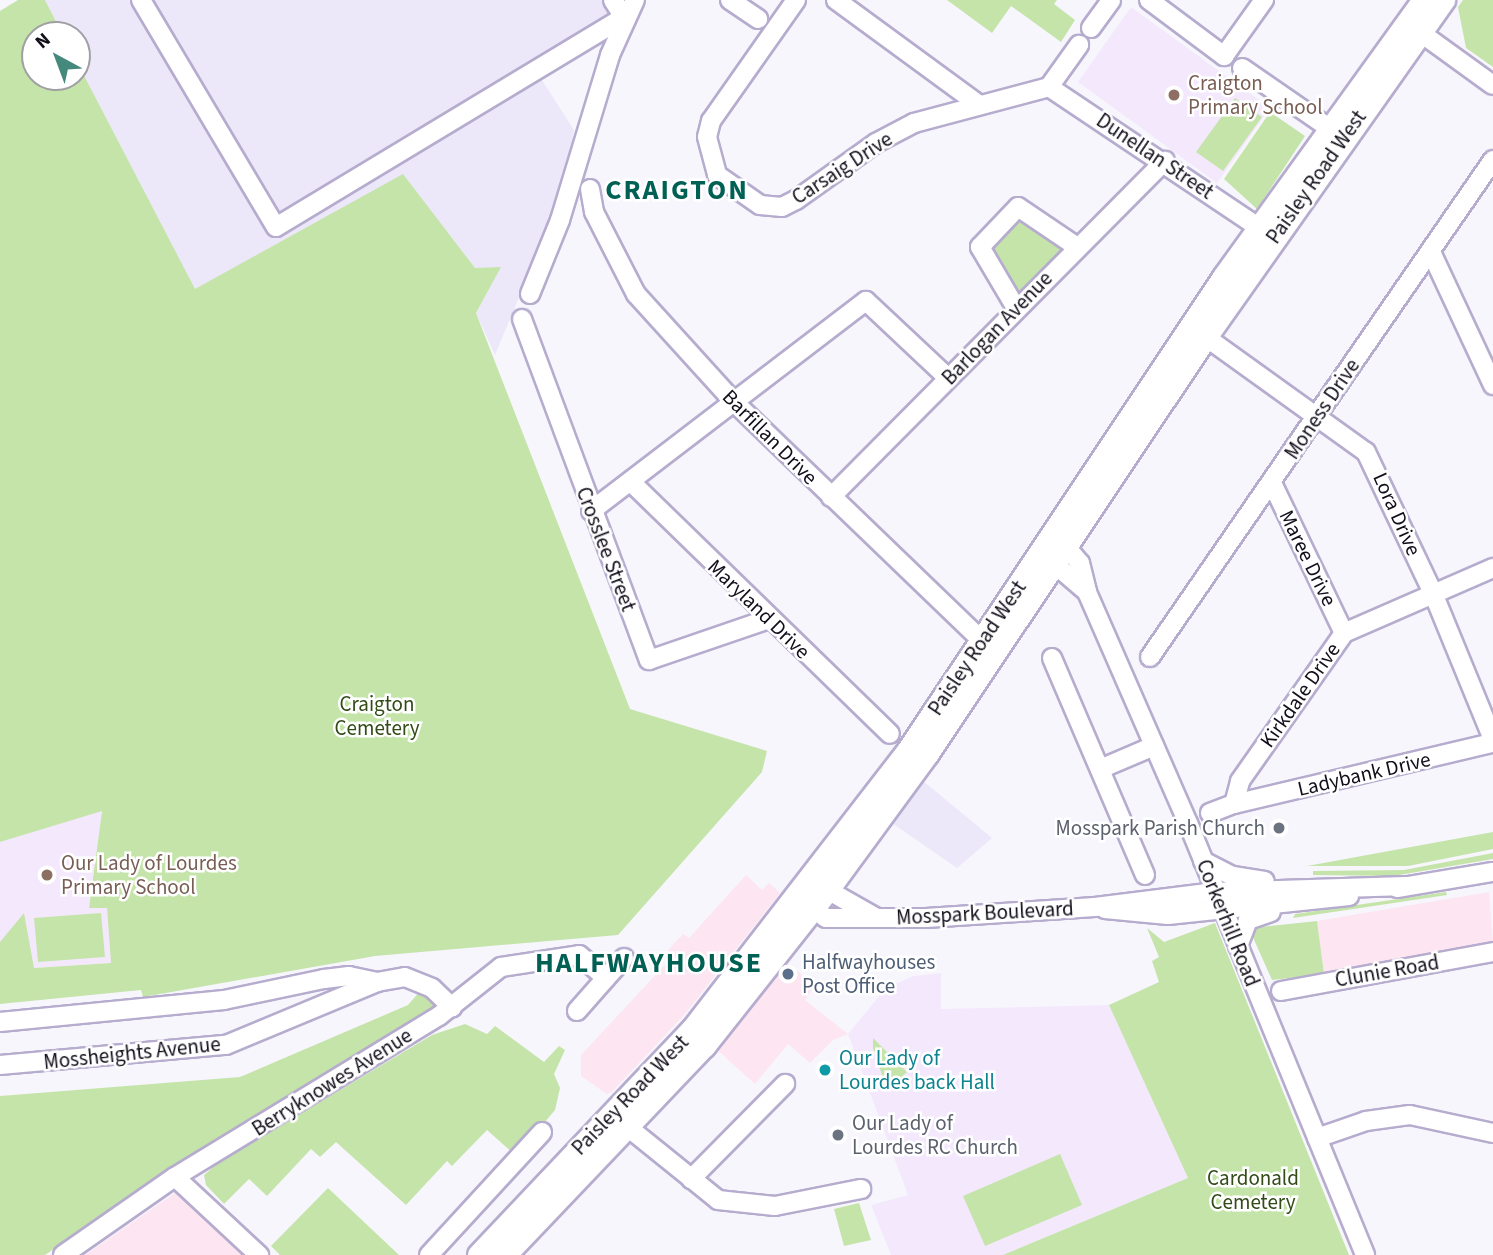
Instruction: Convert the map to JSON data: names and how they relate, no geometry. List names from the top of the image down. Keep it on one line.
{"streets":{"main road":["Paisley Road West"],"street":["Dunellan Street","Carsaig Drive","Barlogan Avenue","Moness Drive","Barfillan Drive","Lora Drive","Crosslee Street","Maree Drive","Maryland Drive","Kirkdale Drive","Ladybank Drive","Mosspark Boulevard","Corkerhill Road","Clunie Road","Mossheights Avenue","Berryknowes Avenue"]},"crossings":[["Dunellan Street","Carsaig Drive"],["Dunellan Street","Paisley Road West"],["Dunellan Street","Barlogan Avenue"],["Paisley Road West","Barfillan Drive"],["Paisley Road West","Lora Drive"],["Paisley Road West","Mosspark Boulevard"],["Paisley Road West","Corkerhill Road"],["Barlogan Avenue","Barfillan Drive"],["Moness Drive","Lora Drive"],["Moness Drive","Maree Drive"],["Lora Drive","Kirkdale Drive"],["Lora Drive","Ladybank Drive"],["Crosslee Street","Maryland Drive"],["Maree Drive","Kirkdale Drive"],["Kirkdale Drive","Ladybank Drive"],["Mosspark Boulevard","Corkerhill Road"],["Mossheights Avenue","Berryknowes Avenue"]],"districts":["CRAIGTON","HALFWAYHOUSE"],"parks":["Craigton Cemetery","Cardonald Cemetery"],"places":["Craigton Primary School","Mosspark Parish Church","Our Lady of Lourdes Primary School","Halfwayhouses Post Office","Our Lady of Lourdes back Hall","Our Lady of Lourdes RC Church"],"north":"top left"}
